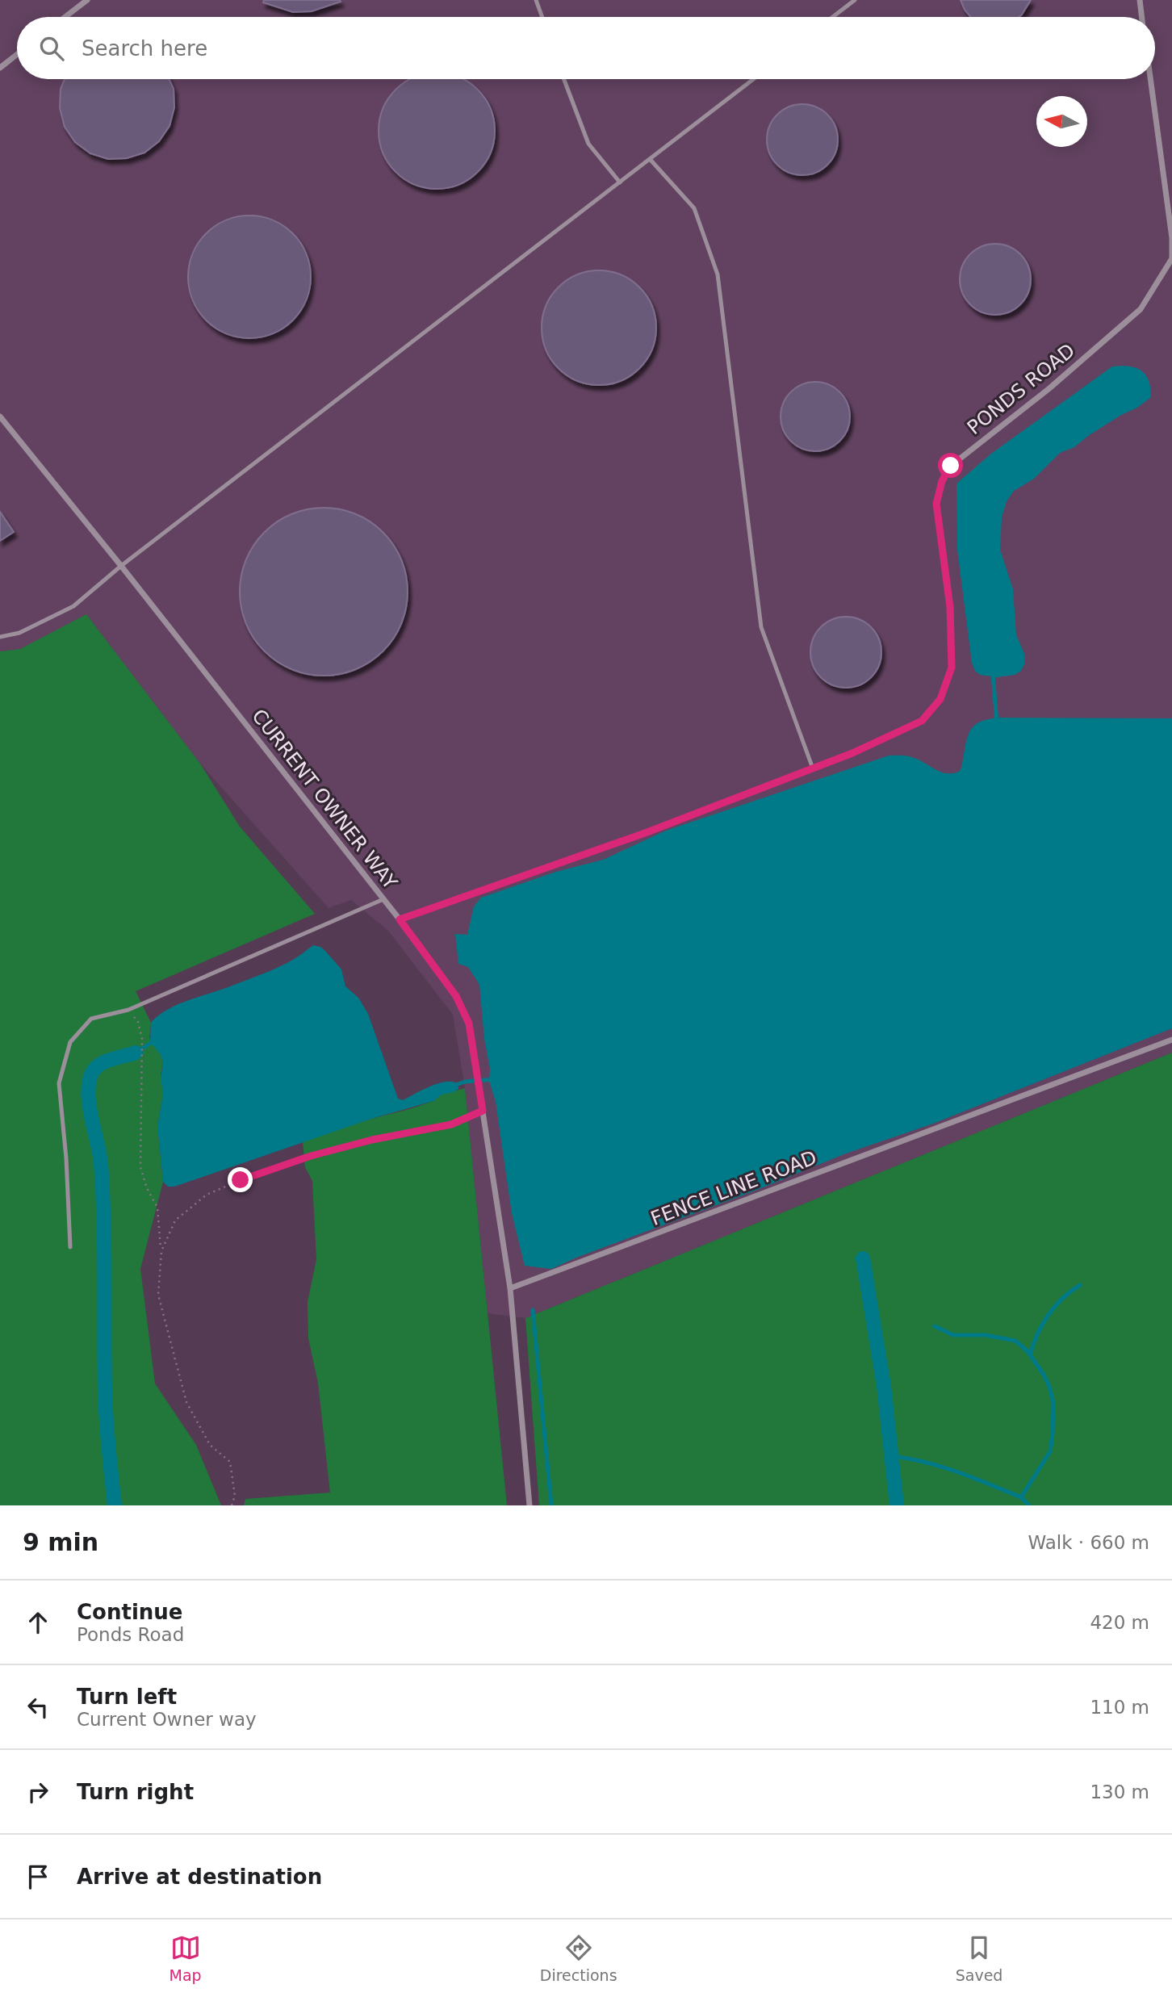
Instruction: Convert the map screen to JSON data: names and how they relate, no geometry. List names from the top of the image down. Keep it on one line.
{"streets":{"street":["PONDS ROAD","CURRENT OWNER WAY","FENCE LINE ROAD"]},"crossings":[["PONDS ROAD","CURRENT OWNER WAY"],["CURRENT OWNER WAY","FENCE LINE ROAD"]],"north":"left","page":{"search":"Search here","heading":["9 min","Walk · 660 m"],"list":[["Continue","Ponds Road","420 m"],["Turn left","Current Owner way","110 m"],["Turn right","130 m"],"Arrive at destination"],"nav":["Map","Directions","Saved"]}}
